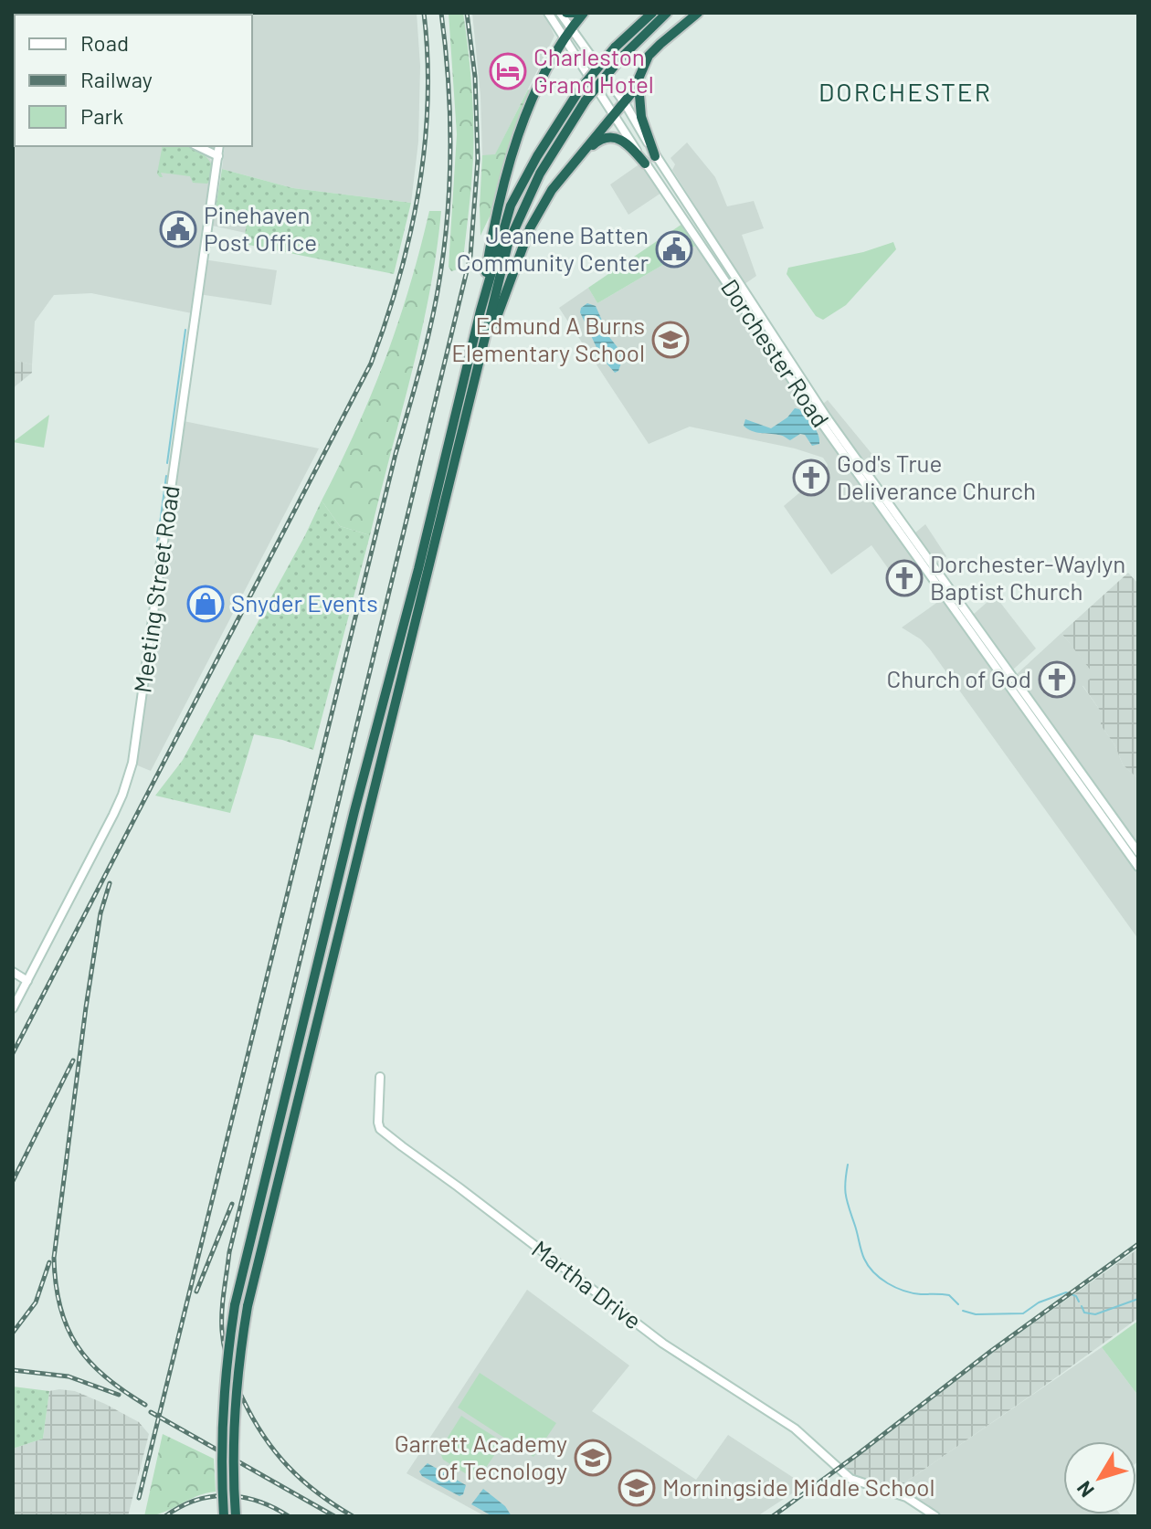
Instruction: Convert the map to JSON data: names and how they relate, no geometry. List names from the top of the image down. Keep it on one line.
{"streets":{"main road":["Dorchester Road","Meeting Street Road","Martha Drive"]},"districts":["DORCHESTER"],"places":{"hotel":["Charleston Grand Hotel"],"public building":["Pinehaven Post Office","Jeanene Batten Community Center"],"school or university":["Edmund A Burns Elementary School","Garrett Academy of Tecnology","Morningside Middle School"],"church":["God's True Deliverance Church","Dorchester-Waylyn Baptist Church","Church of God"],"shop":["Snyder Events"]},"legend":["Road","Railway","Park"],"north":"bottom left"}
